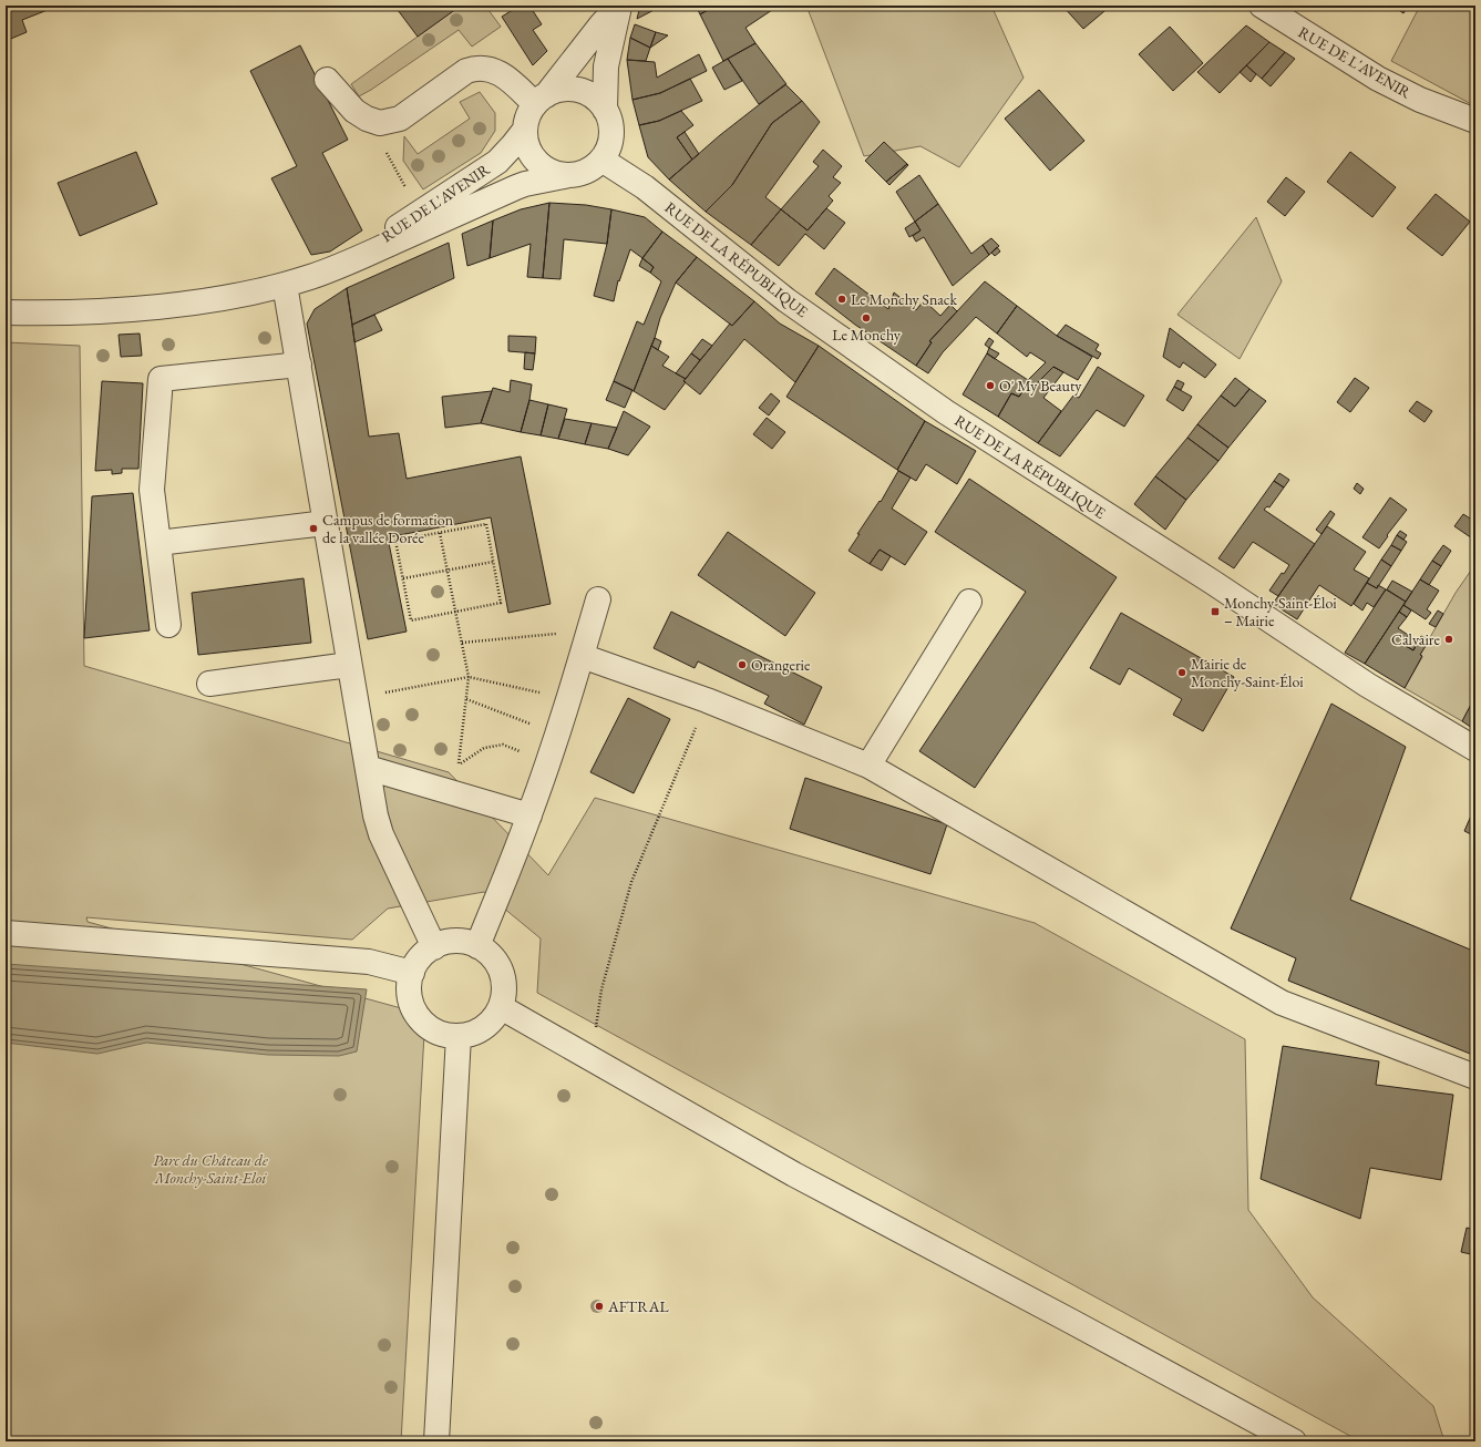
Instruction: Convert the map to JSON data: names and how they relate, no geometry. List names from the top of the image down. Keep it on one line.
{"streets":{"street":["RUE DE L'AVENIR","RUE DE LA RÉPUBLIQUE"]},"crossings":[["RUE DE L'AVENIR","RUE DE LA RÉPUBLIQUE"]],"parks":["Parc du Château de Monchy-Saint-Eloi"],"places":{"other":["Le Monchy Snack","Le Monchy","O' My Beauty","Campus de formation de la vallée Dorée","Calvaire","Orangerie","Mairie de Monchy-Saint-Éloi","AFTRAL"],"transit":["Monchy-Saint-Éloi – Mairie"]}}
